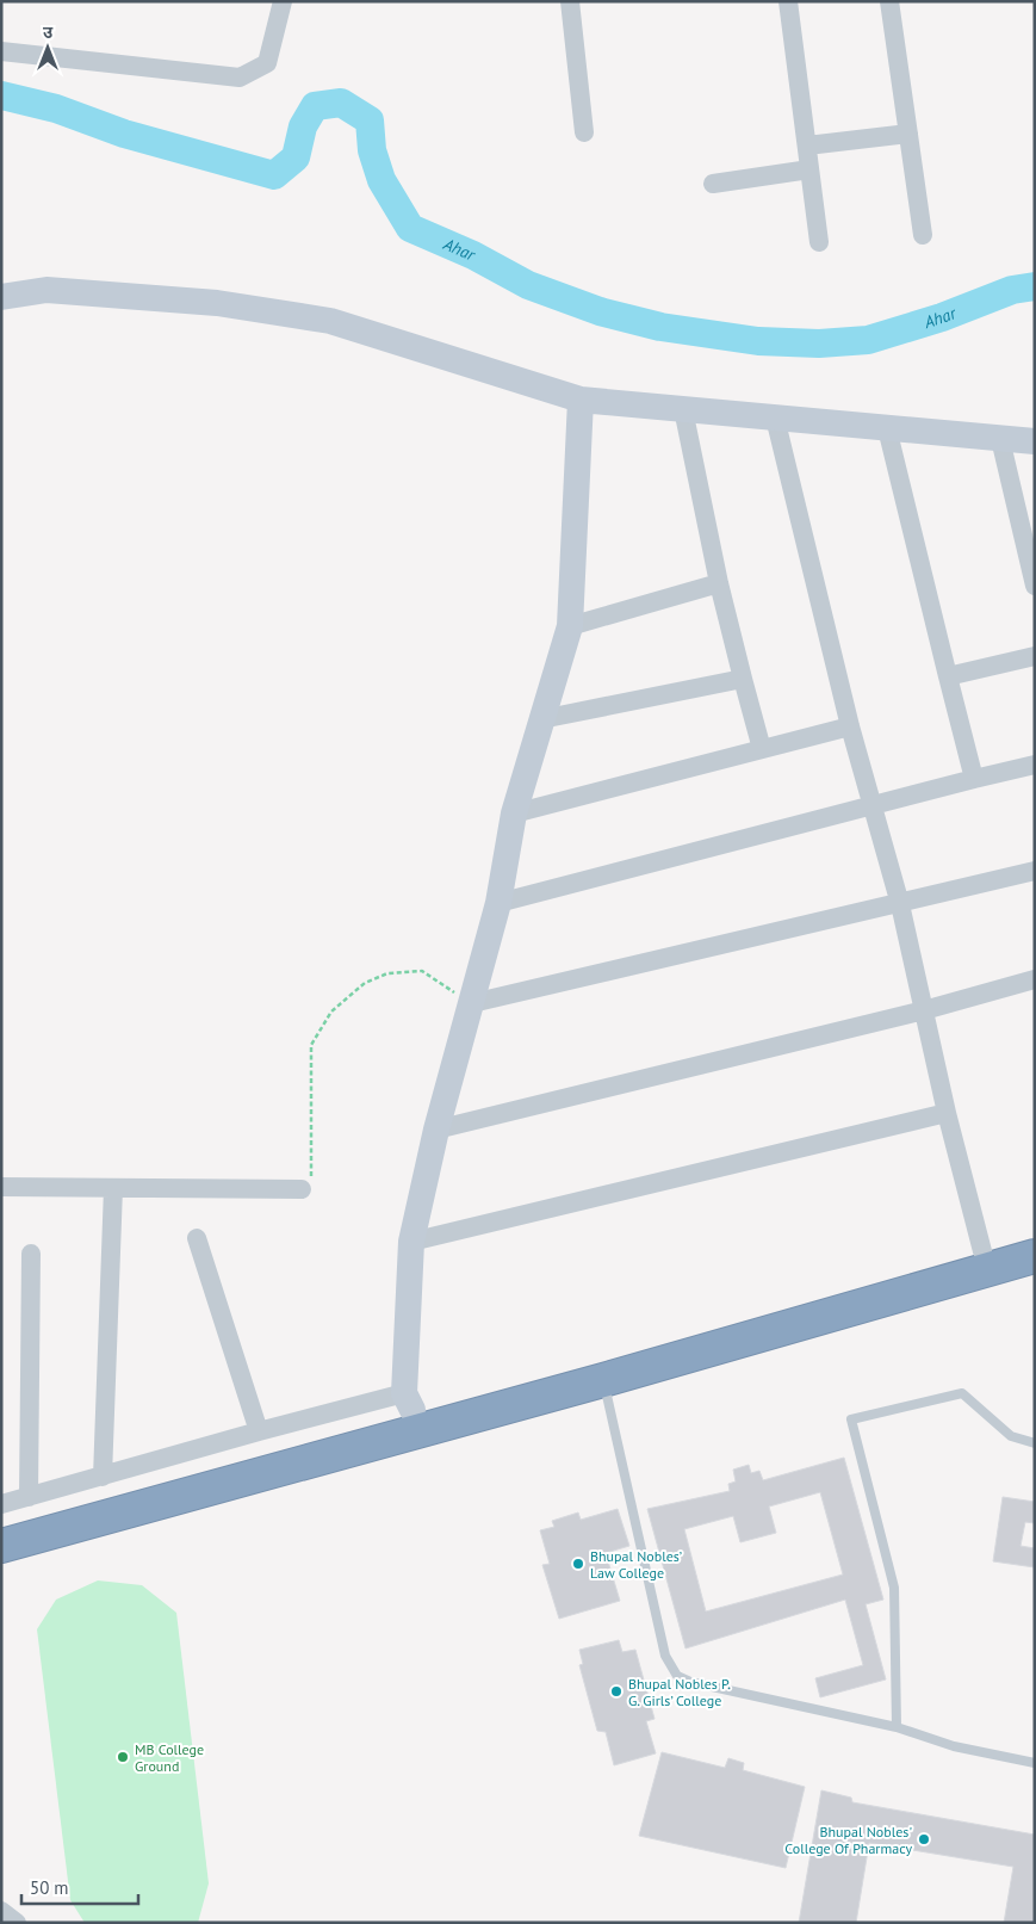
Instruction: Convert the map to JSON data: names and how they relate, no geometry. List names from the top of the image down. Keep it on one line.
{"water":["Ahar"],"places":["Bhupal Nobles’ Law College","Bhupal Nobles P. G. Girls’ College","MB College Ground","Bhupal Nobles' College Of Pharmacy"],"scale_bar":"50 m","north":"top"}
